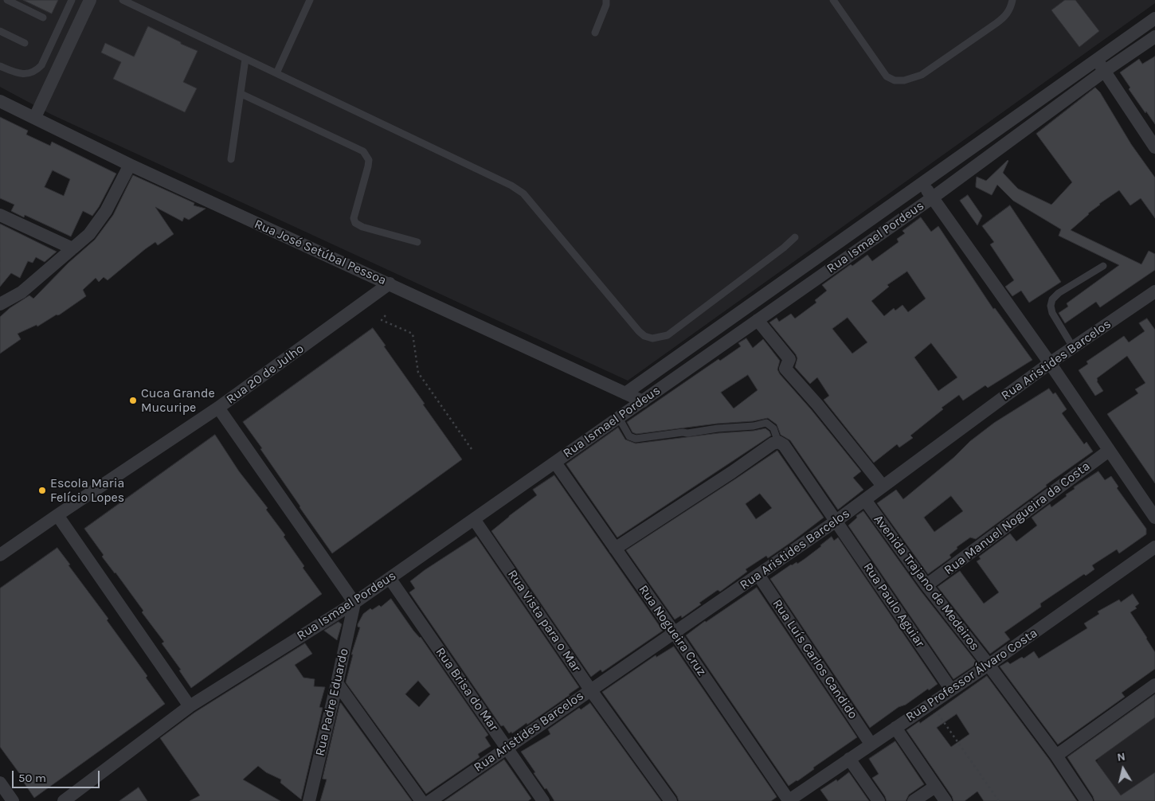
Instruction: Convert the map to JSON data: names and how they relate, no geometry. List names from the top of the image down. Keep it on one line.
{"streets":{"street":["Rua Ismael Pordeus","Rua José Setúbal Pessoa","Rua Aristides Barcelos","Rua 20 de Julho","Rua Manuel Nogueira da Costa","Avenida Trajano de Medeiros","Rua Paulo Aguiar","Rua Vista para o Mar","Rua Nogueira Cruz","Rua Luís Carlos Candido","Rua Professor Álvaro Costa","Rua Brisa do Mar","Rua Padre Eduardo"]},"crossings":[["Rua Ismael Pordeus","Rua José Setúbal Pessoa"],["Rua Ismael Pordeus","Rua Vista para o Mar"],["Rua Ismael Pordeus","Rua Nogueira Cruz"],["Rua Ismael Pordeus","Rua Brisa do Mar"],["Rua Ismael Pordeus","Rua Padre Eduardo"],["Rua José Setúbal Pessoa","Rua 20 de Julho"],["Rua Aristides Barcelos","Avenida Trajano de Medeiros"],["Rua Aristides Barcelos","Rua Paulo Aguiar"],["Rua Aristides Barcelos","Rua Vista para o Mar"],["Rua Aristides Barcelos","Rua Nogueira Cruz"],["Rua Aristides Barcelos","Rua Luís Carlos Candido"],["Rua Aristides Barcelos","Rua Brisa do Mar"],["Rua Manuel Nogueira da Costa","Avenida Trajano de Medeiros"],["Avenida Trajano de Medeiros","Rua Professor Álvaro Costa"],["Rua Paulo Aguiar","Rua Professor Álvaro Costa"],["Rua Nogueira Cruz","Rua Professor Álvaro Costa"],["Rua Luís Carlos Candido","Rua Professor Álvaro Costa"]],"places":["Cuca Grande Mucuripe","Escola Maria Felício Lopes"],"scale_bar":"50 m","north":"top"}
